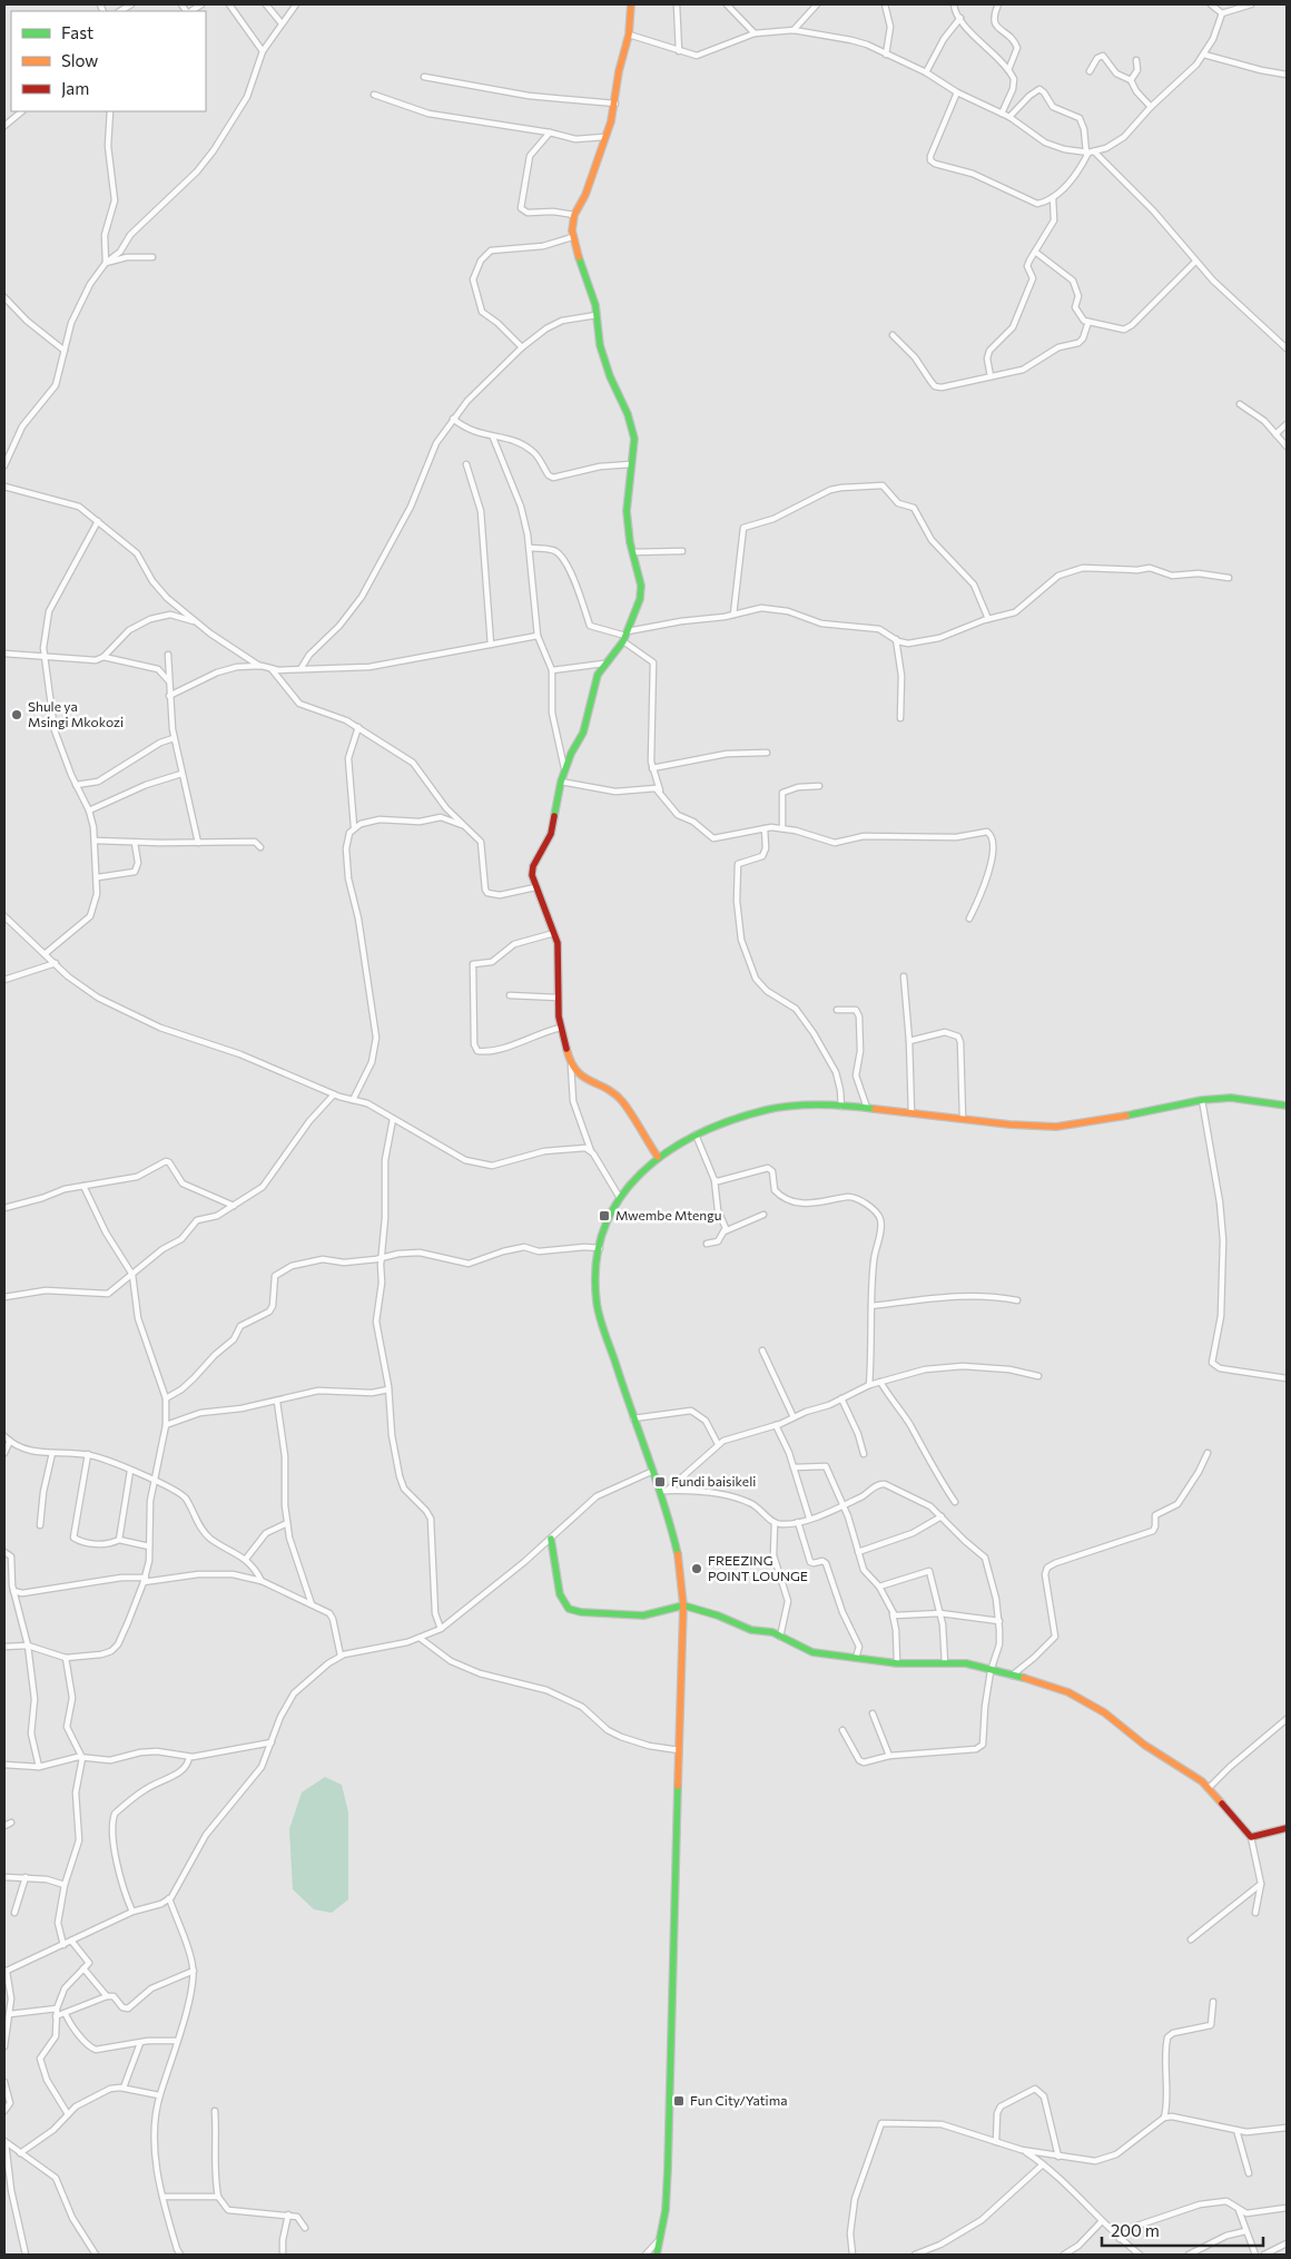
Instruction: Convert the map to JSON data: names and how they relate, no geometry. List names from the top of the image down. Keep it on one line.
{"places":{"other":["Shule ya Msingi Mkokozi","FREEZING POINT LOUNGE"],"transit":["Mwembe Mtengu","Fundi baisikeli","Fun City/Yatima"]},"legend":["Fast","Slow","Jam"],"scale_bar":"200 m"}
